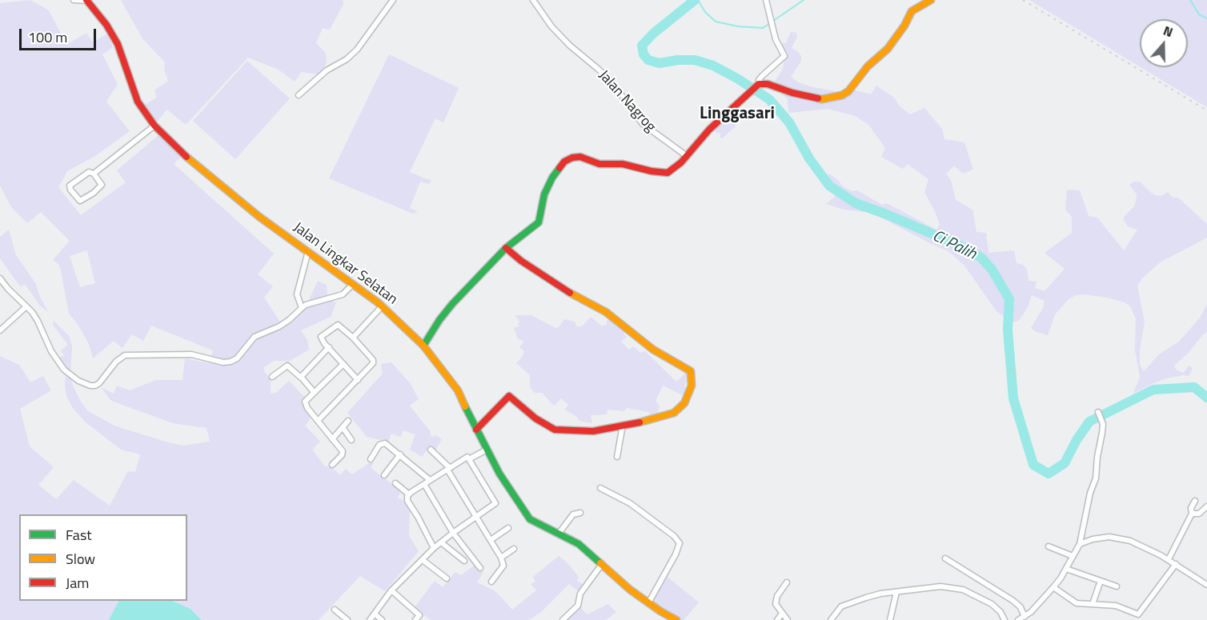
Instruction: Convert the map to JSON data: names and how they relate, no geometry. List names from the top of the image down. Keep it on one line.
{"streets":{"street":["Jalan Nagrog","Jalan Lingkar Selatan"]},"districts":["Linggasari"],"water":["Ci Palih"],"legend":["Fast","Slow","Jam"],"scale_bar":"100 m","north":"top"}
